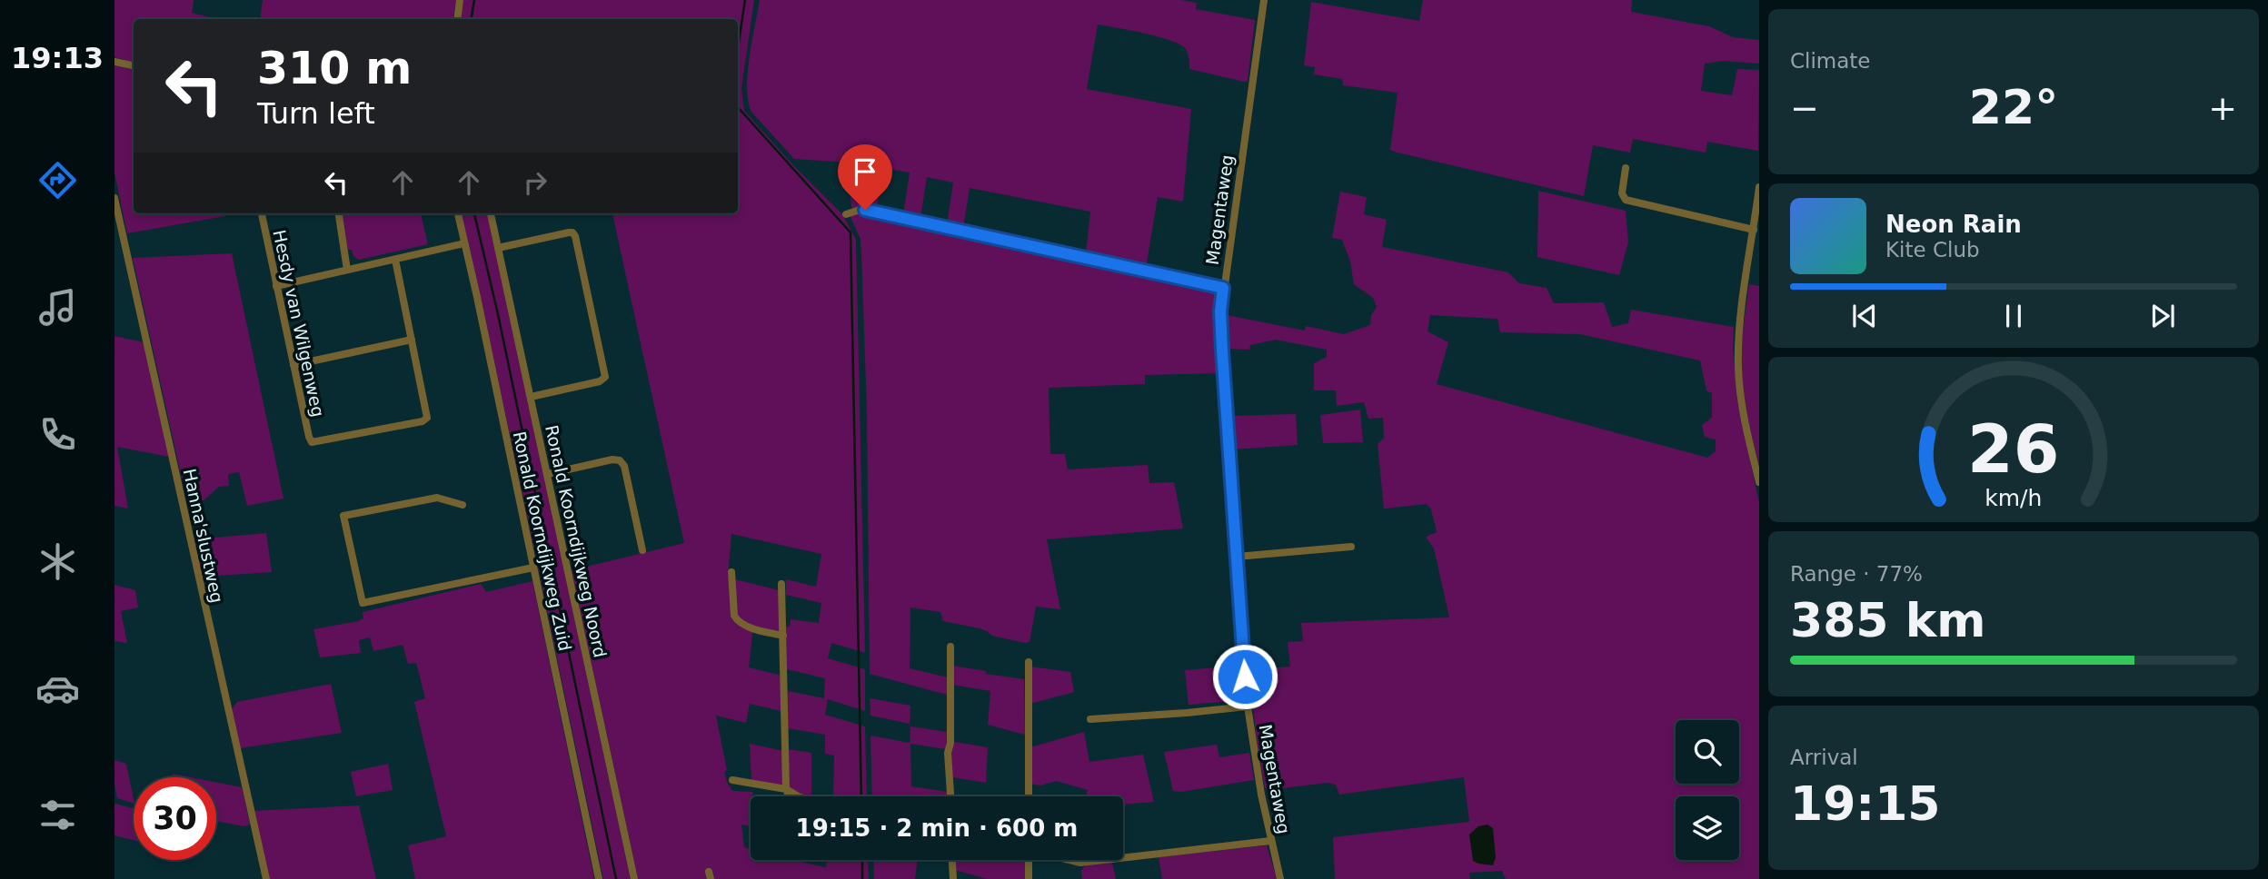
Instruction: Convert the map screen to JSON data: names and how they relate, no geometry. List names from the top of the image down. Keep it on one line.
{"streets":{"street":["Magentaweg","Hesdy van Wilgenweg","Hanna'slustweg","Ronald Koorndijkweg Zuid","Ronald Koorndijkweg Noord"]},"page":{"tabs":"19:13","tile":["Climate",["Range · 77%","385 km"],["Arrival","19:15"]],"turn":["310 m","Turn left"],"heat":["−","22°","+"],"song":["Neon Rain","Kite Club"],"limit":"30","trip":"19:15 · 2 min · 600 m","gauge":["26","km/h"]}}
